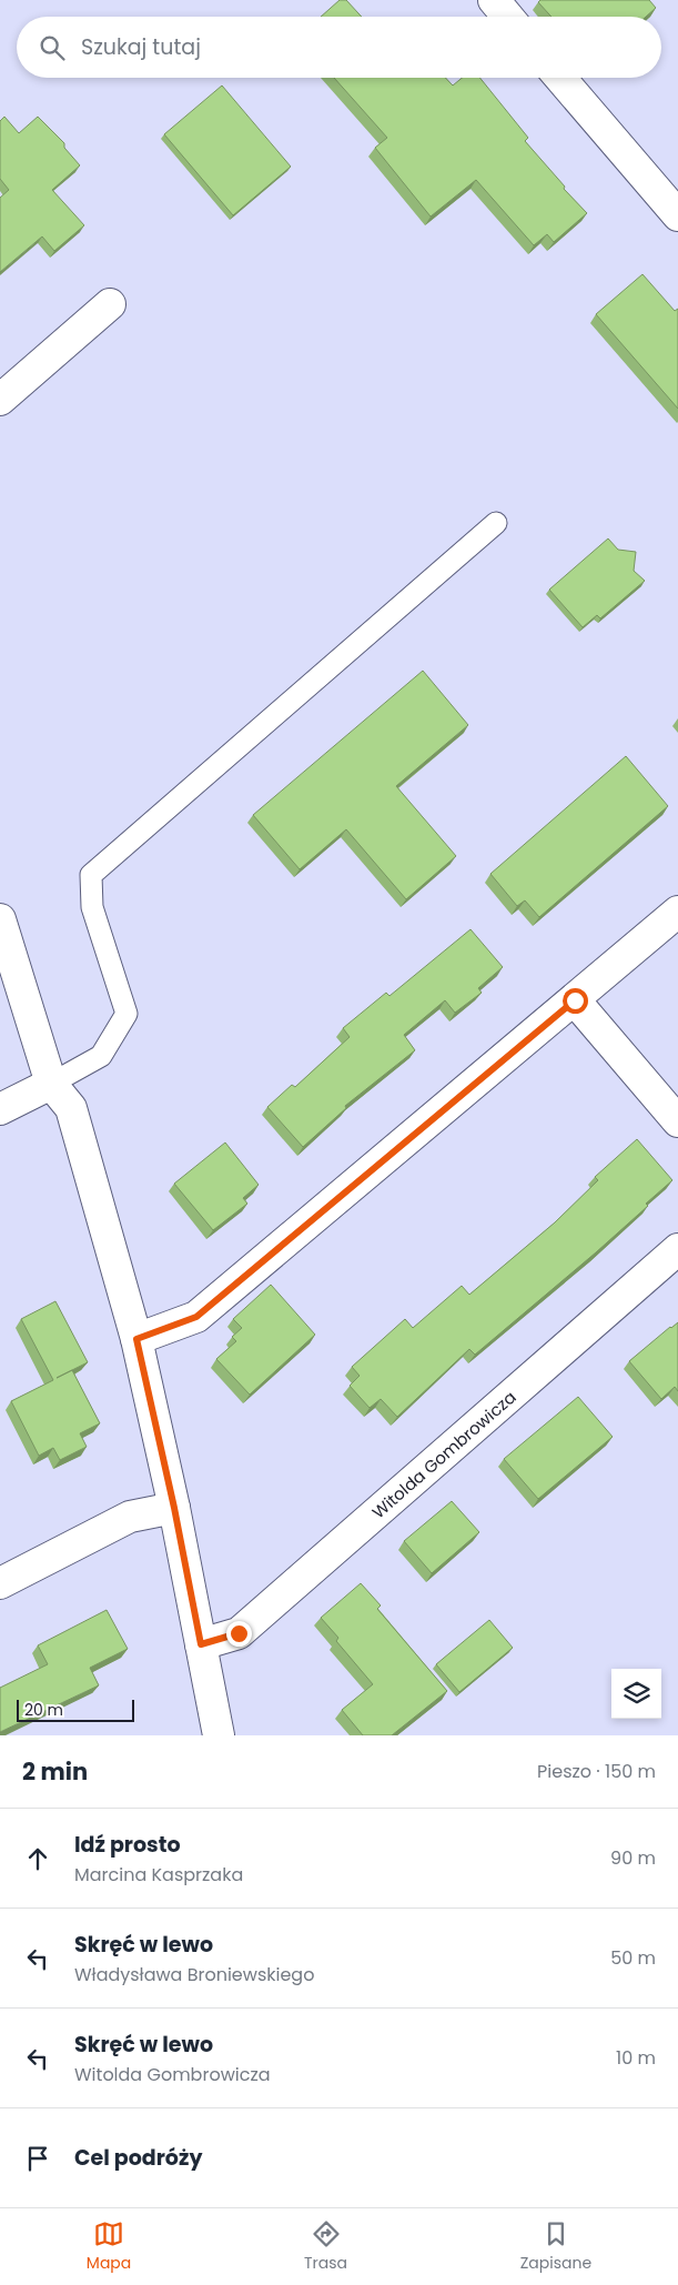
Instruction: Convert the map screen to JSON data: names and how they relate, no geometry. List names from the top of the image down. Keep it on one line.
{"streets":{"street":["Witolda Gombrowicza"]},"scale_bar":"20 m","page":{"search":"Szukaj tutaj","scale":"20 m","heading":["2 min","Pieszo · 150 m"],"list":[["Idź prosto","Marcina Kasprzaka","90 m"],["Skręć w lewo","Władysława Broniewskiego","50 m"],["Skręć w lewo","Witolda Gombrowicza","10 m"],"Cel podróży"],"nav":["Mapa","Trasa","Zapisane"]}}
